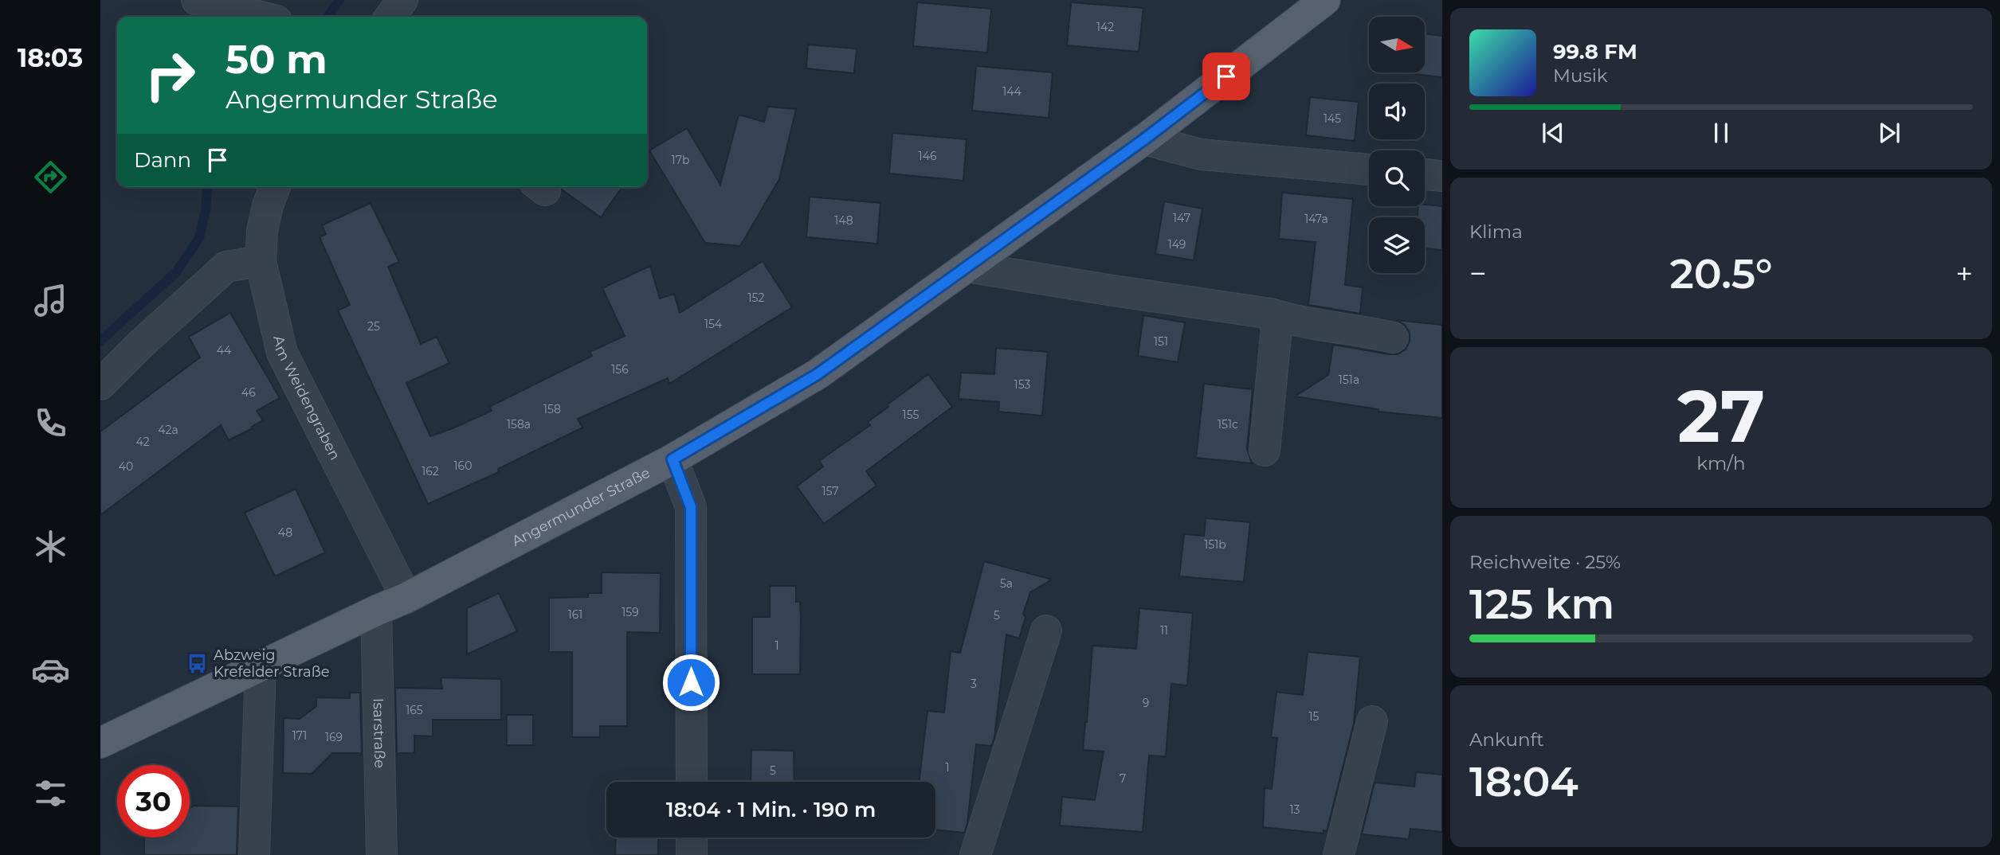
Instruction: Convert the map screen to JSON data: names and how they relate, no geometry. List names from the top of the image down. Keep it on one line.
{"streets":{"main road":["Angermunder Straße"],"street":["Am Weidengraben","Isarstraße"]},"crossings":[["Am Weidengraben","Angermunder Straße"],["Angermunder Straße","Isarstraße"]],"places":{"bus stop":["Abzweig Krefelder Straße"]},"house_numbers":["142","144","145","146","17b","147","147a","148","149","152","154","25","151","44","156","151a","153","46","158","155","158a","151c","42a","42","160","40","162","157","48","151b","5a","159","161","5","11","1","3","9","165","15","171","169","1","5","7","13"],"north":"right","page":{"tabs":"18:03","turn":["50 m","Angermunder Straße"],"song":["99.8 FM","Musik"],"then":"Dann","tile":["Klima",["27","km/h"],["Reichweite · 25%","125 km"],["Ankunft","18:04"]],"heat":["−","20.5°","+"],"limit":"30","trip":"18:04 · 1 Min. · 190 m"}}
